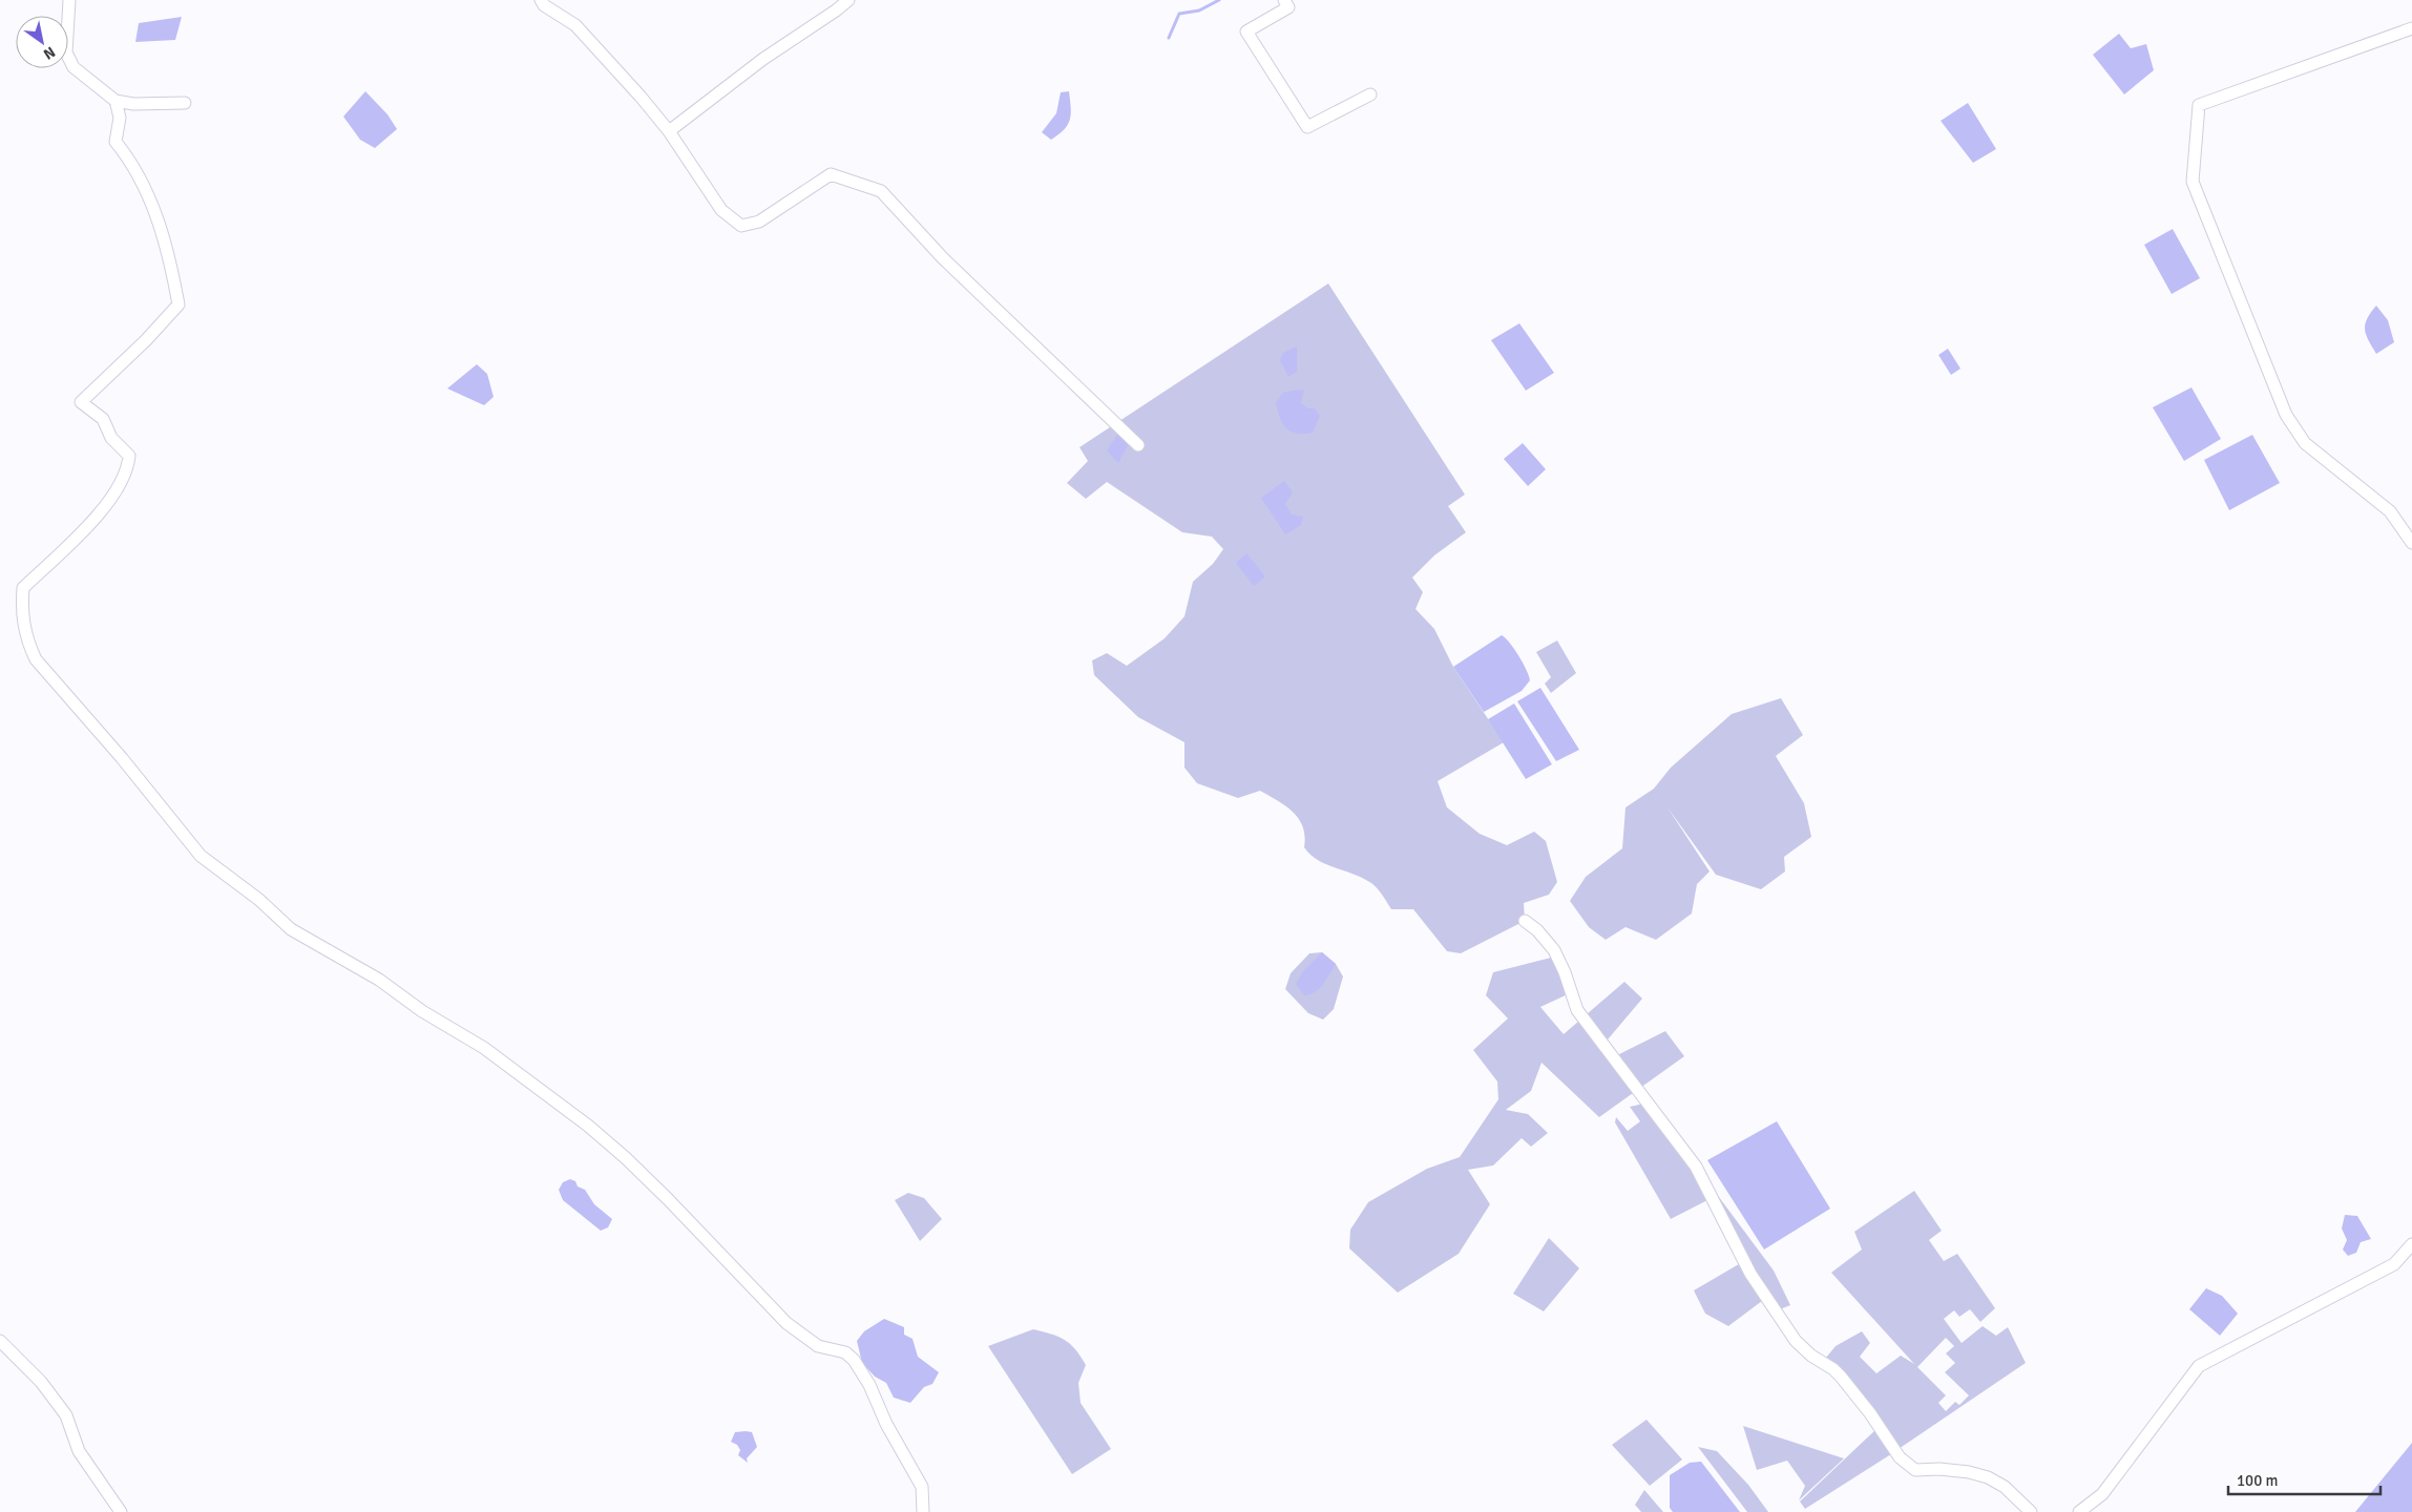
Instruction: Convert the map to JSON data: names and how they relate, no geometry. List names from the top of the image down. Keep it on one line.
{"scale_bar":"100 m","north":"bottom right"}
